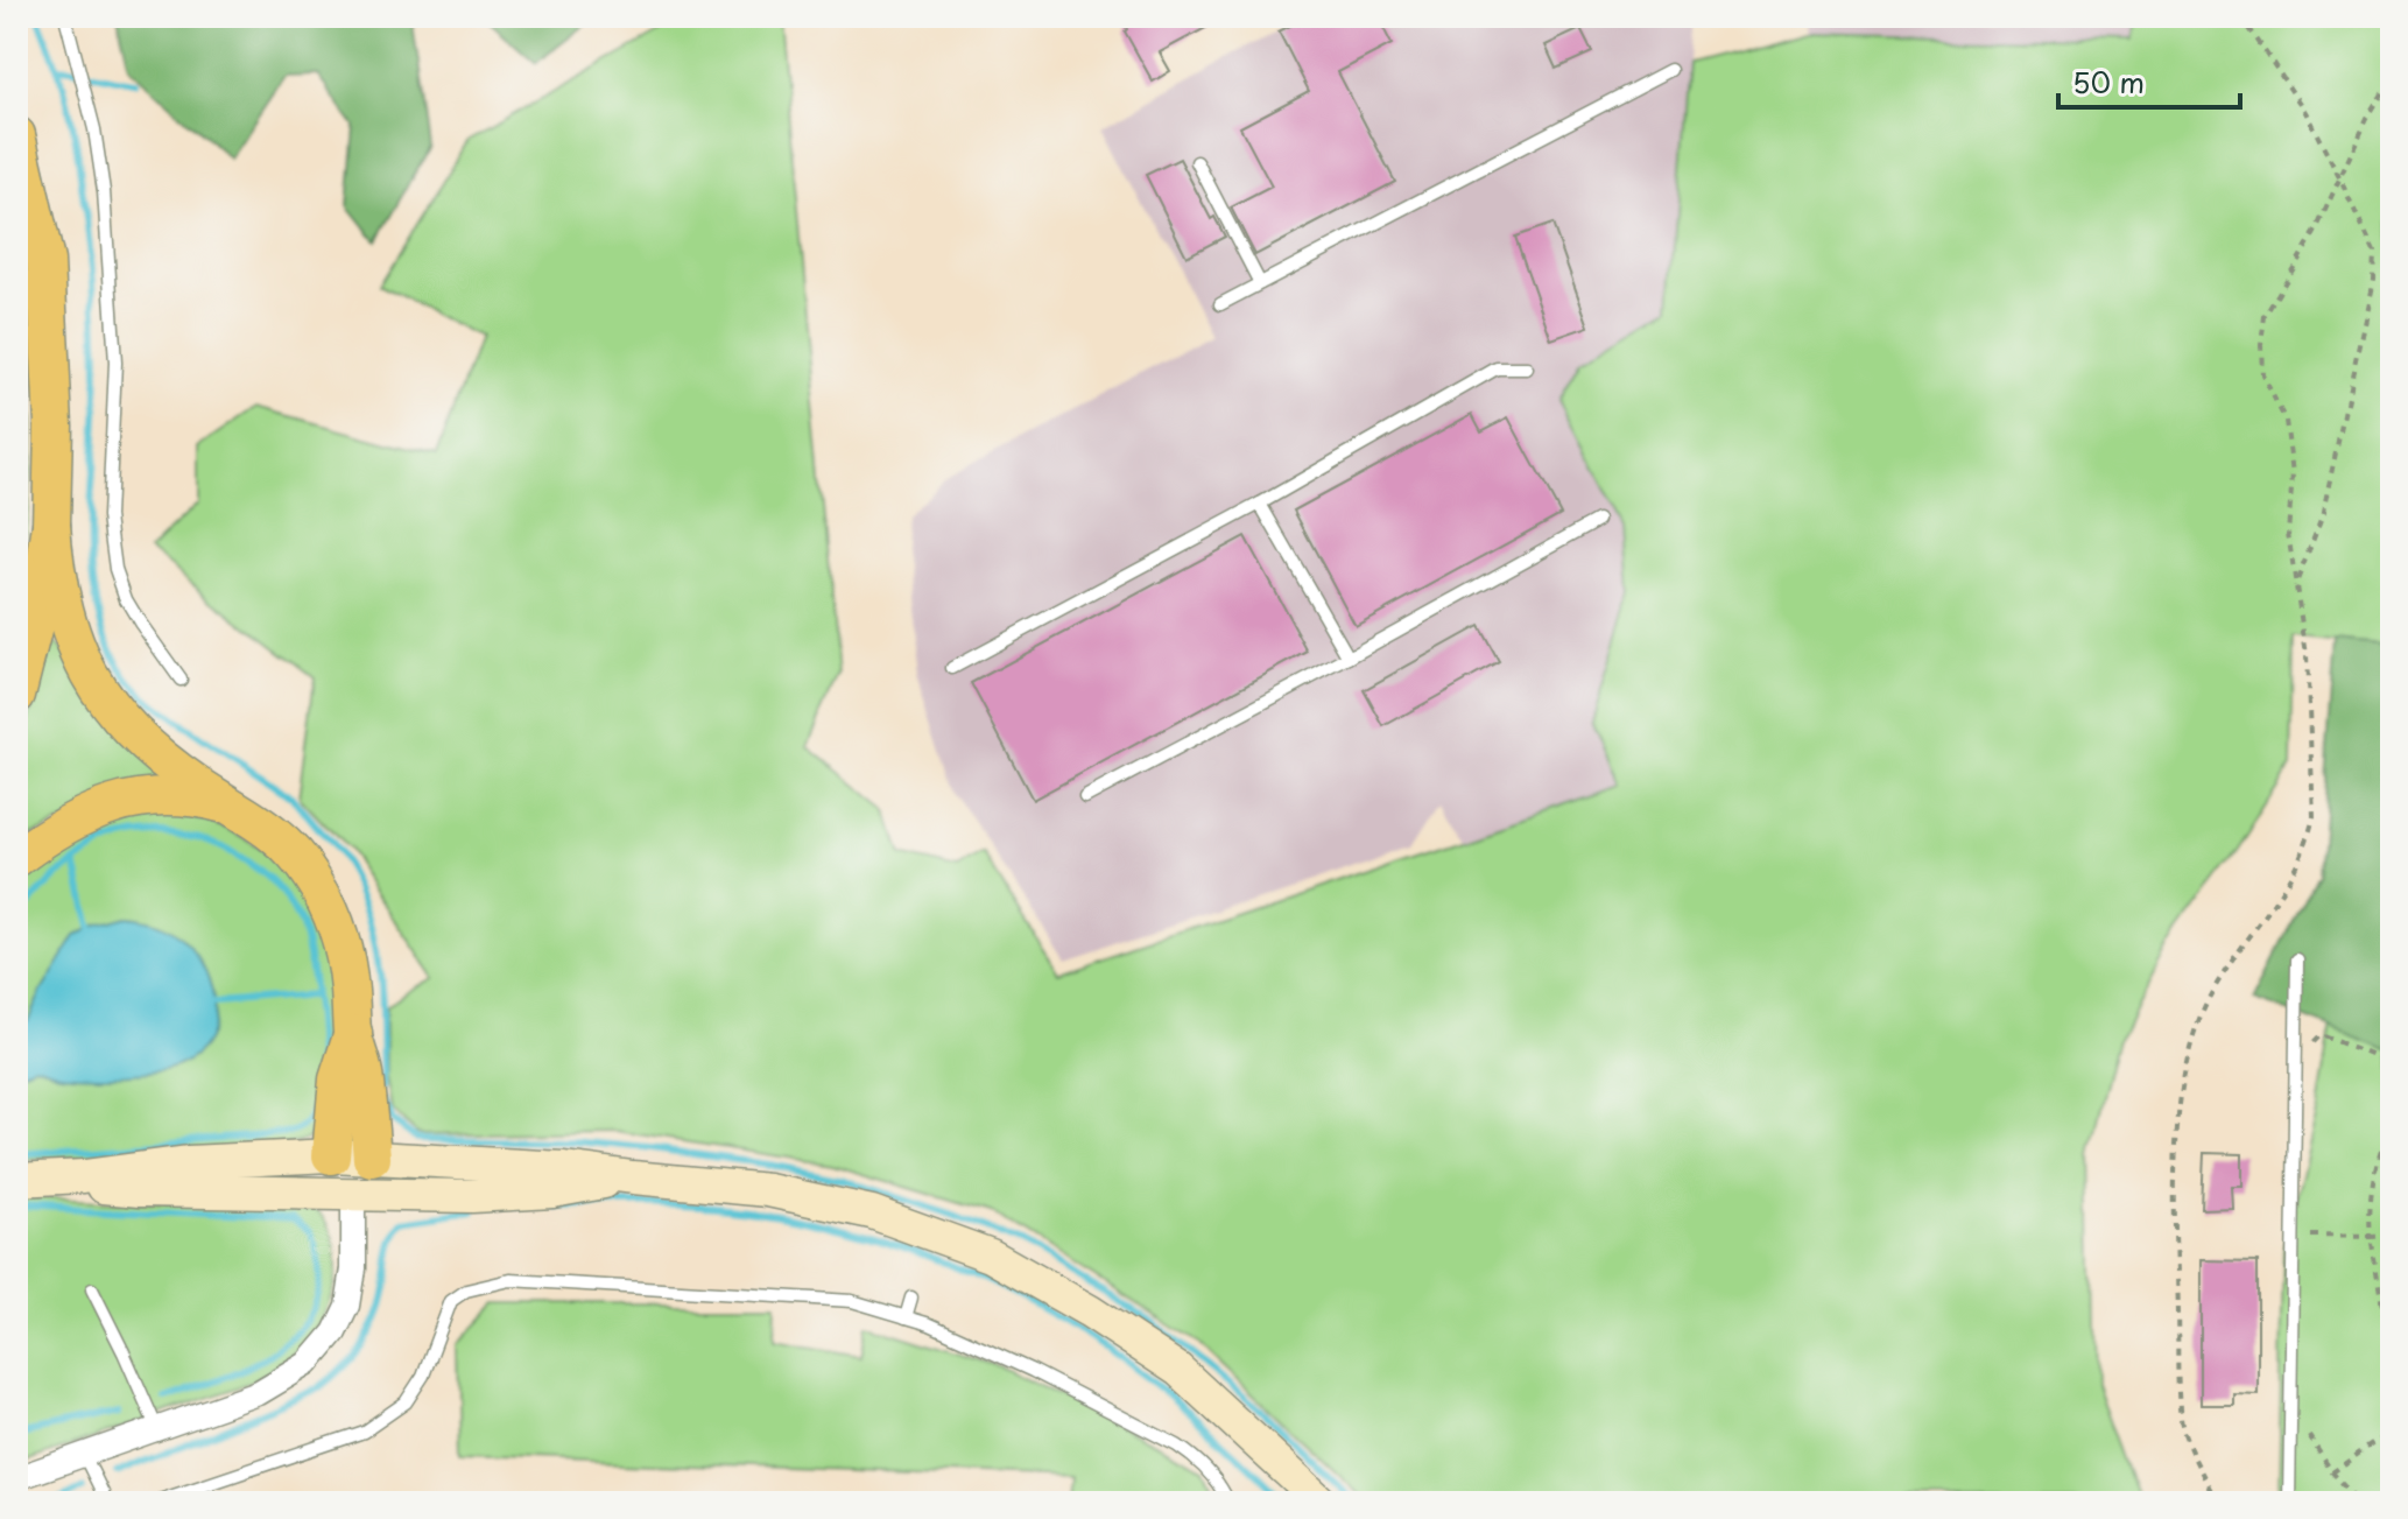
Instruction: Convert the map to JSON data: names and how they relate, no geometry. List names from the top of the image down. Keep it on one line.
{"scale_bar":"50 m"}
